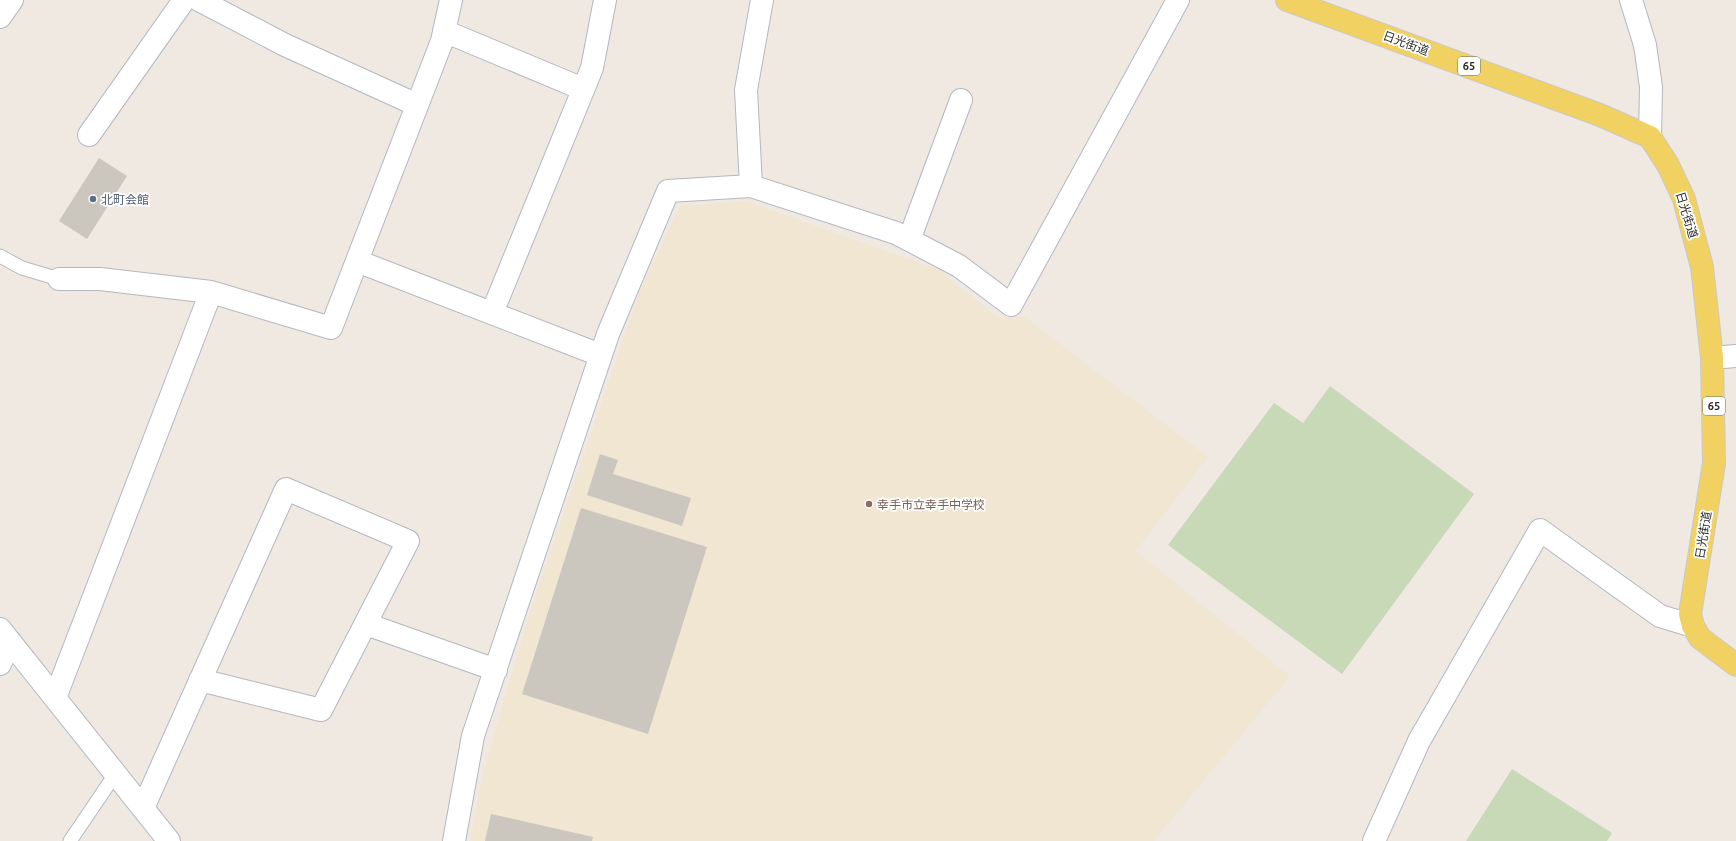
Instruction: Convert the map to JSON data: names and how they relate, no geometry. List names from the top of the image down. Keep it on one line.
{"streets":{"main road":["日光街道","65"]},"places":["北町会館","幸手市立幸手中学校"]}
